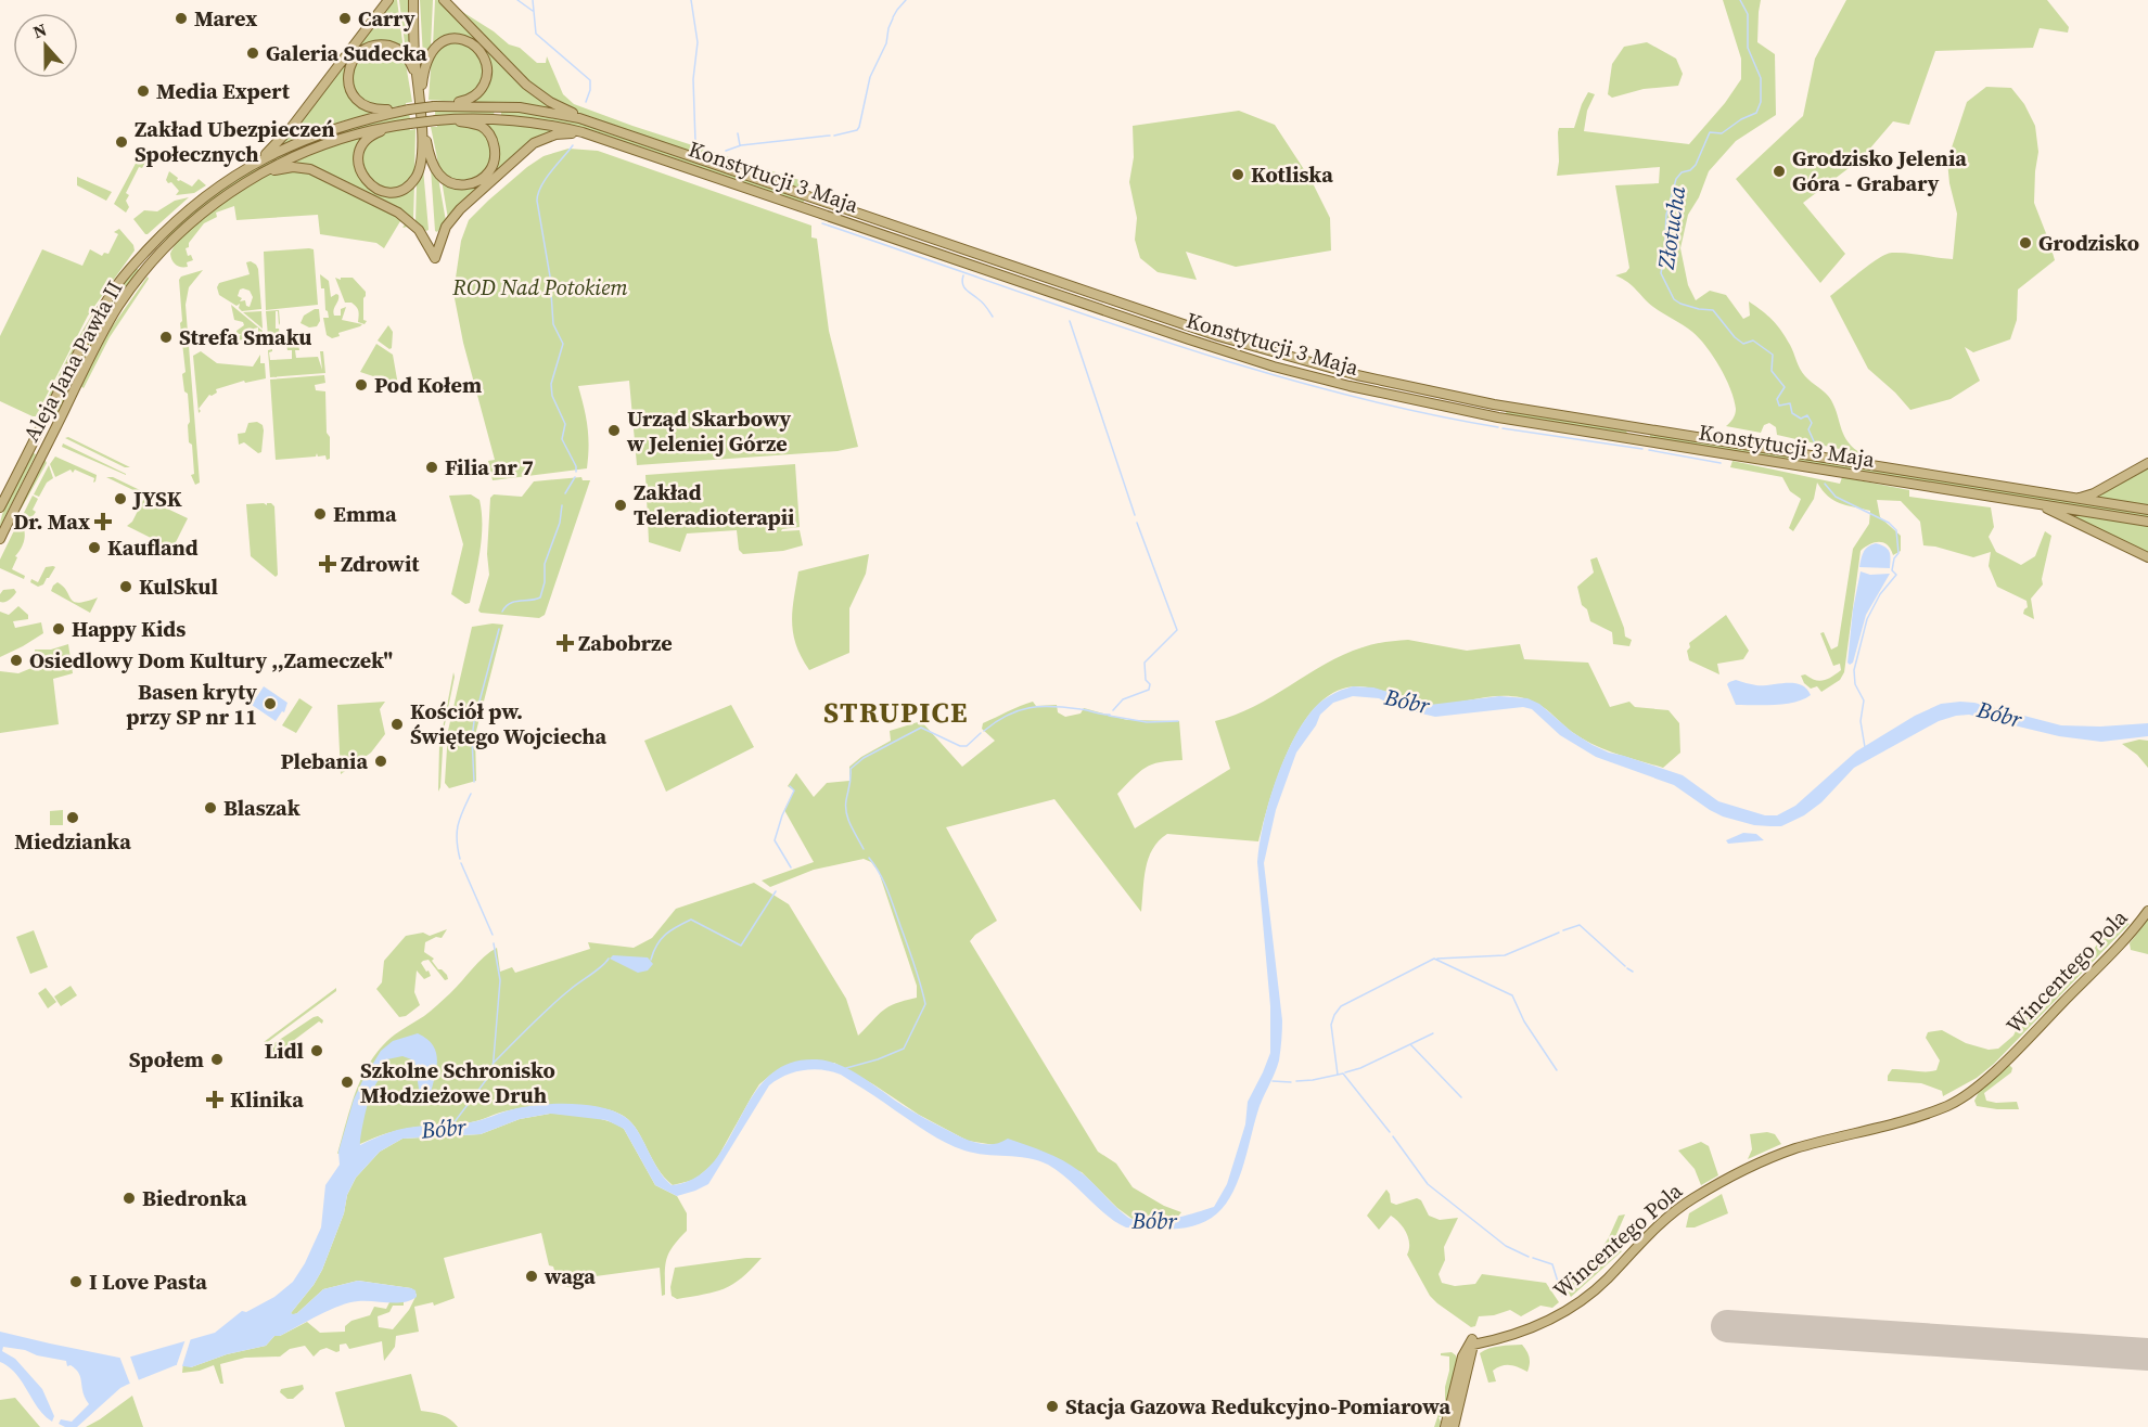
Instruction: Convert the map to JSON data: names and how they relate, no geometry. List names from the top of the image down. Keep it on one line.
{"streets":{"main road":["Konstytucji 3 Maja","Aleja Jana Pawła II","Wincentego Pola"]},"crossings":[["Konstytucji 3 Maja","Aleja Jana Pawła II"]],"districts":["STRUPICE"],"water":["Złotucha","Bóbr"],"parks":["ROD Nad Potokiem"],"places":{"other":["Marex","Carry","Galeria Sudecka","Media Expert","Zakład Ubezpieczeń Społecznych","Grodzisko Jelenia Góra - Grabary","Kotliska","Grodzisko","Strefa Smaku","Pod Kołem","Urząd Skarbowy w Jeleniej Górze","Filia nr 7","JYSK","Zakład Teleradioterapii","Emma","Kaufland","KulSkul","Happy Kids","Osiedlowy Dom Kultury ,,Zameczek\"","Basen kryty przy SP nr 11","Kościół pw. Świętego Wojciecha","Plebania","Blaszak","Miedzianka","Lidl","Społem","Szkolne Schronisko Młodzieżowe Druh","Biedronka","waga","I Love Pasta","Stacja Gazowa Redukcyjno-Pomiarowa"],"health":["Dr. Max","Zdrowit","Zabobrze","Klinika"]},"north":"top"}
